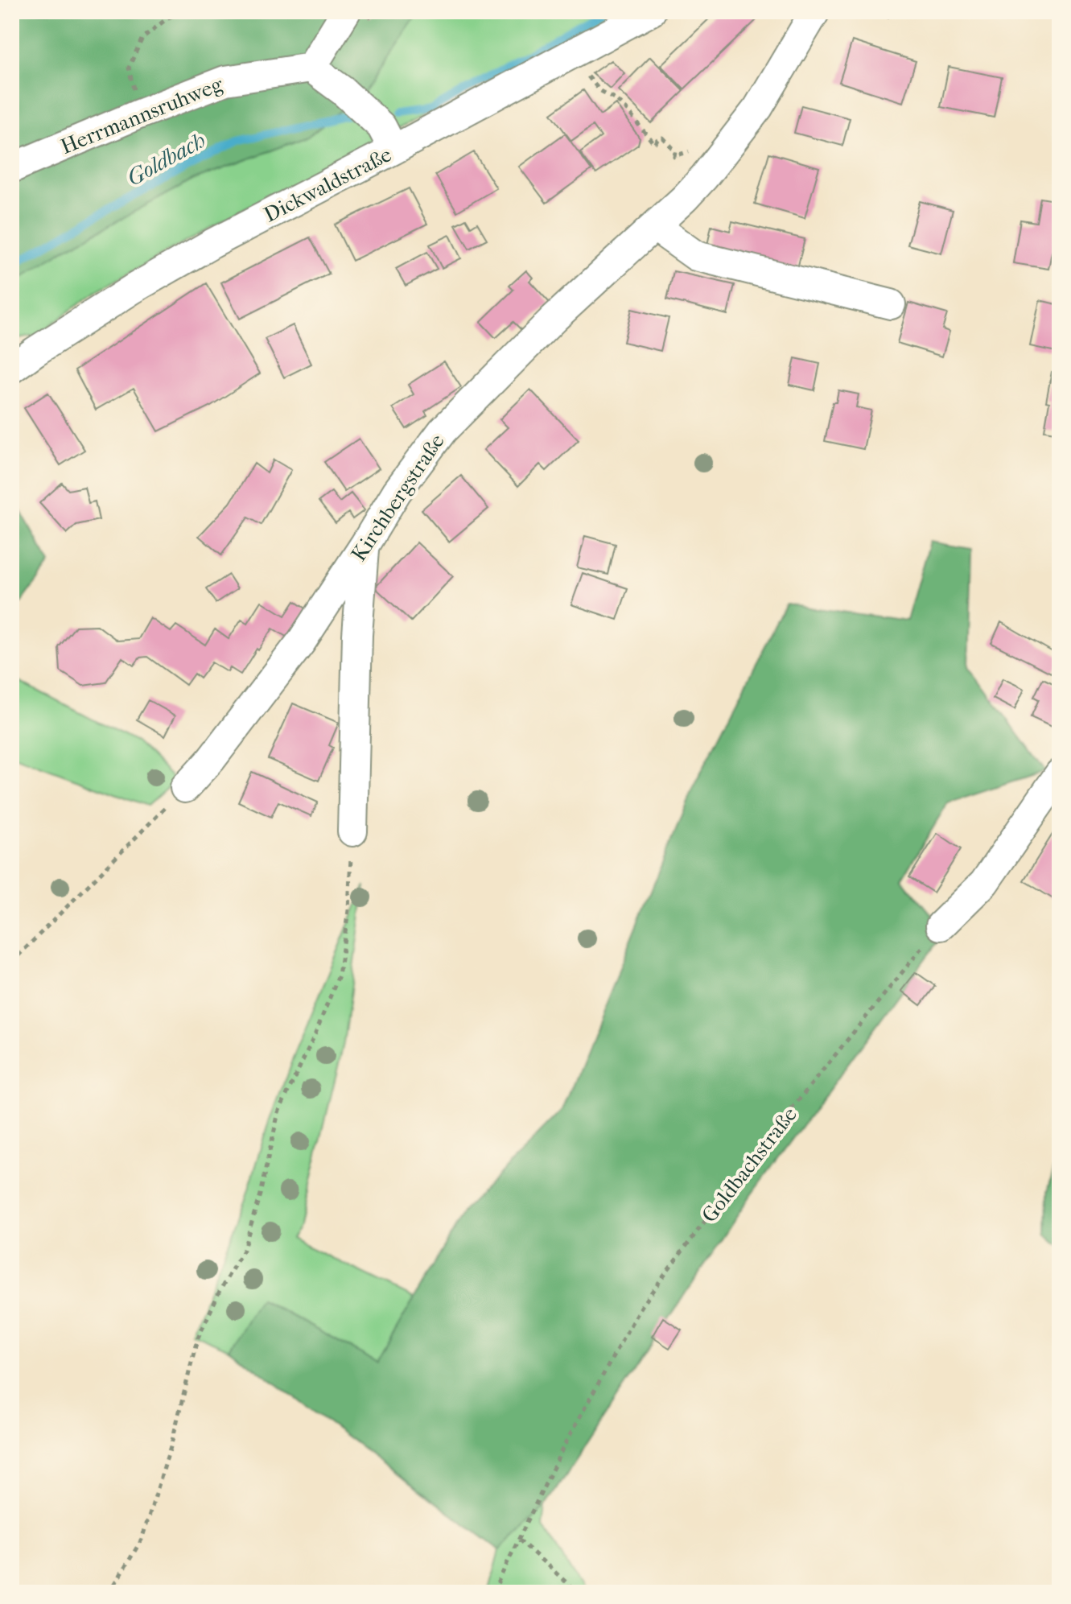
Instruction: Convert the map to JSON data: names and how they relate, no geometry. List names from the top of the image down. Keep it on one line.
{"streets":{"street":["Herrmannsruhweg","Dickwaldstraße","Kirchbergstraße"],"path":["Goldbachstraße"]},"water":["Goldbach"]}
